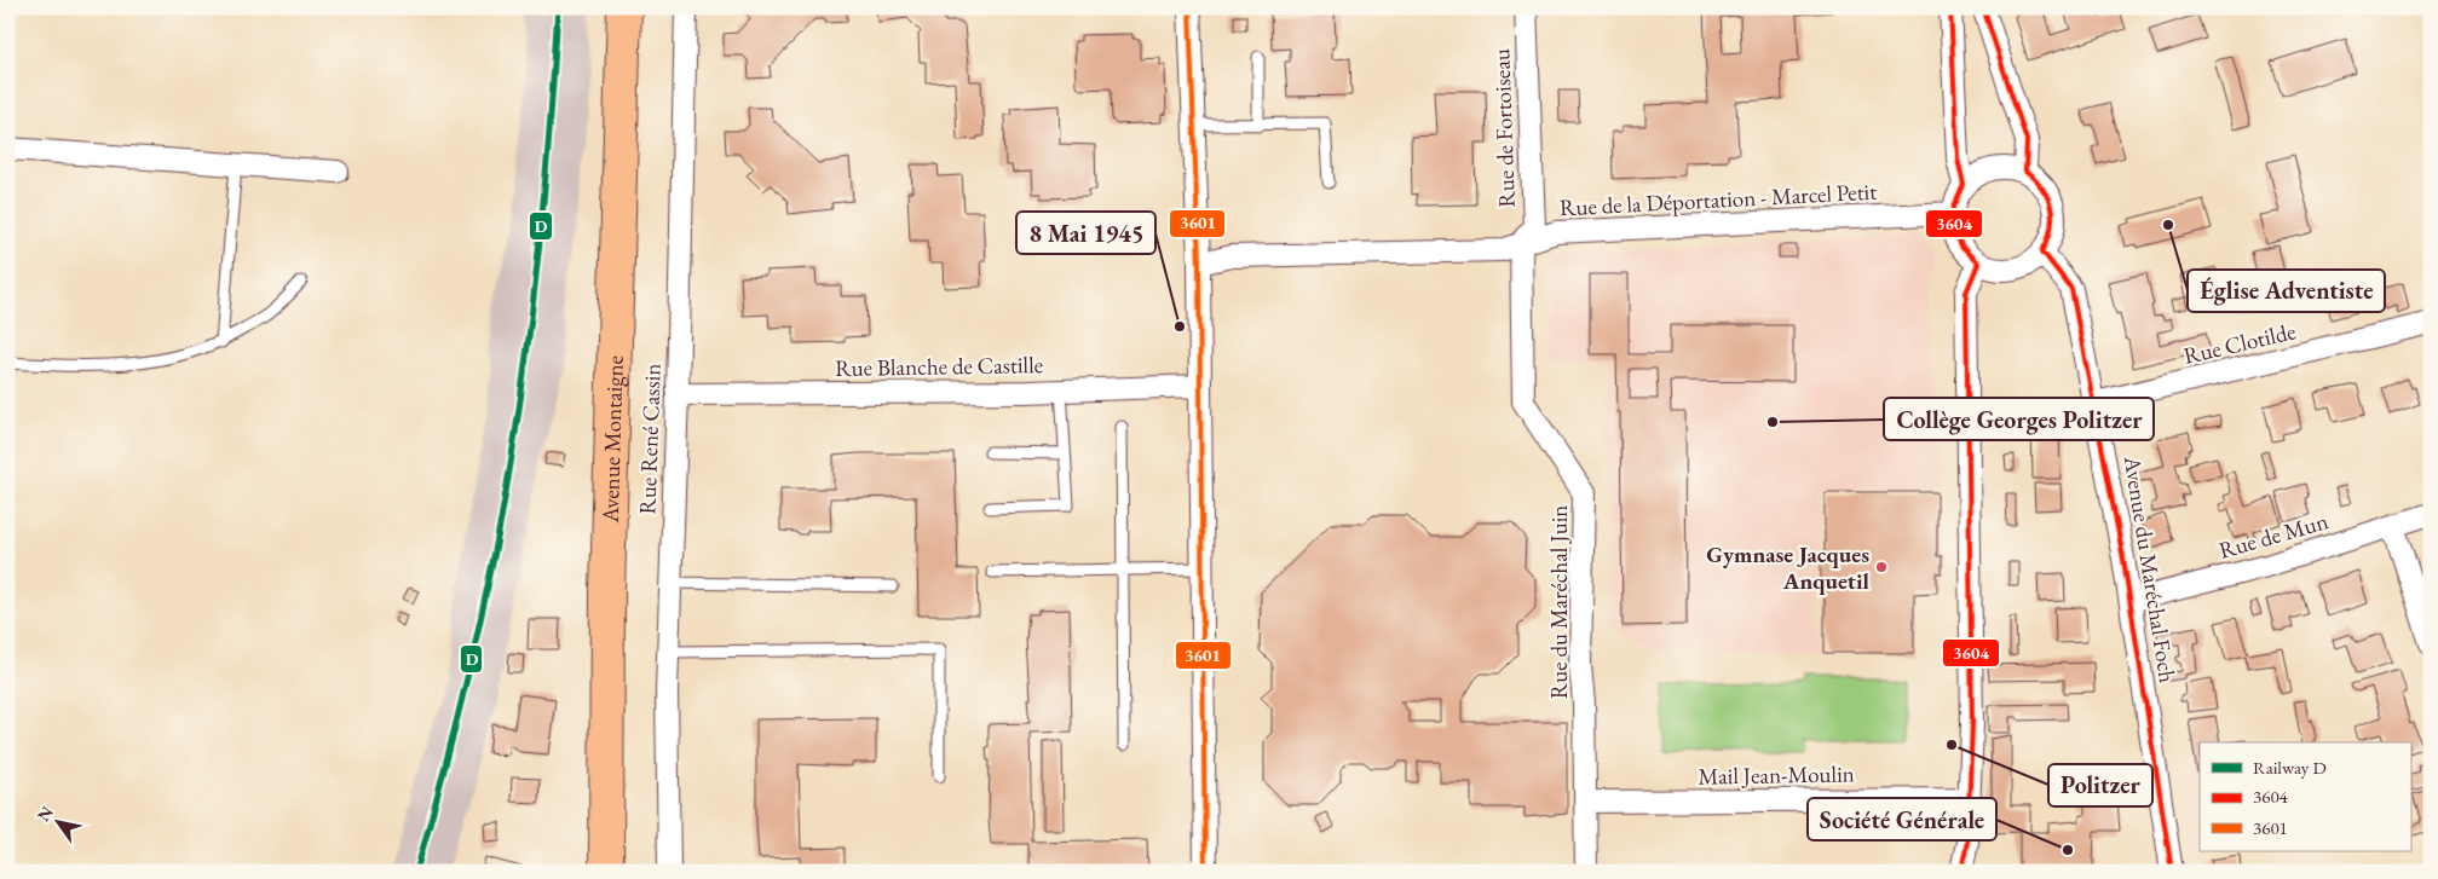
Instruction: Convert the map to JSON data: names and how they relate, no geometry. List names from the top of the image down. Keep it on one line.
{"streets":{"main road":["Avenue Montaigne"],"street":["Rue de Fortoiseau","Rue de la Déportation - Marcel Petit","Rue Clotilde","Rue Blanche de Castille","Rue René Cassin","Rue de Mun","Avenue du Maréchal Foch","Rue du Maréchal Juin","Mail Jean-Moulin"]},"crossings":[["Rue de Fortoiseau","Rue de la Déportation - Marcel Petit"],["Rue de Fortoiseau","Rue du Maréchal Juin"],["Rue de la Déportation - Marcel Petit","Avenue du Maréchal Foch"],["Rue de la Déportation - Marcel Petit","Rue du Maréchal Juin"],["Rue Clotilde","Avenue du Maréchal Foch"],["Rue Blanche de Castille","Rue René Cassin"],["Rue de Mun","Avenue du Maréchal Foch"],["Rue du Maréchal Juin","Mail Jean-Moulin"]],"places":["Église Adventiste","8 Mai 1945","Collège Georges Politzer","Gymnase Jacques Anquetil","Politzer","Société Générale"],"lines":["rail line D","transit line 3604","transit line 3601"],"legend":["Railway D","3604","3601"],"north":"top left"}
